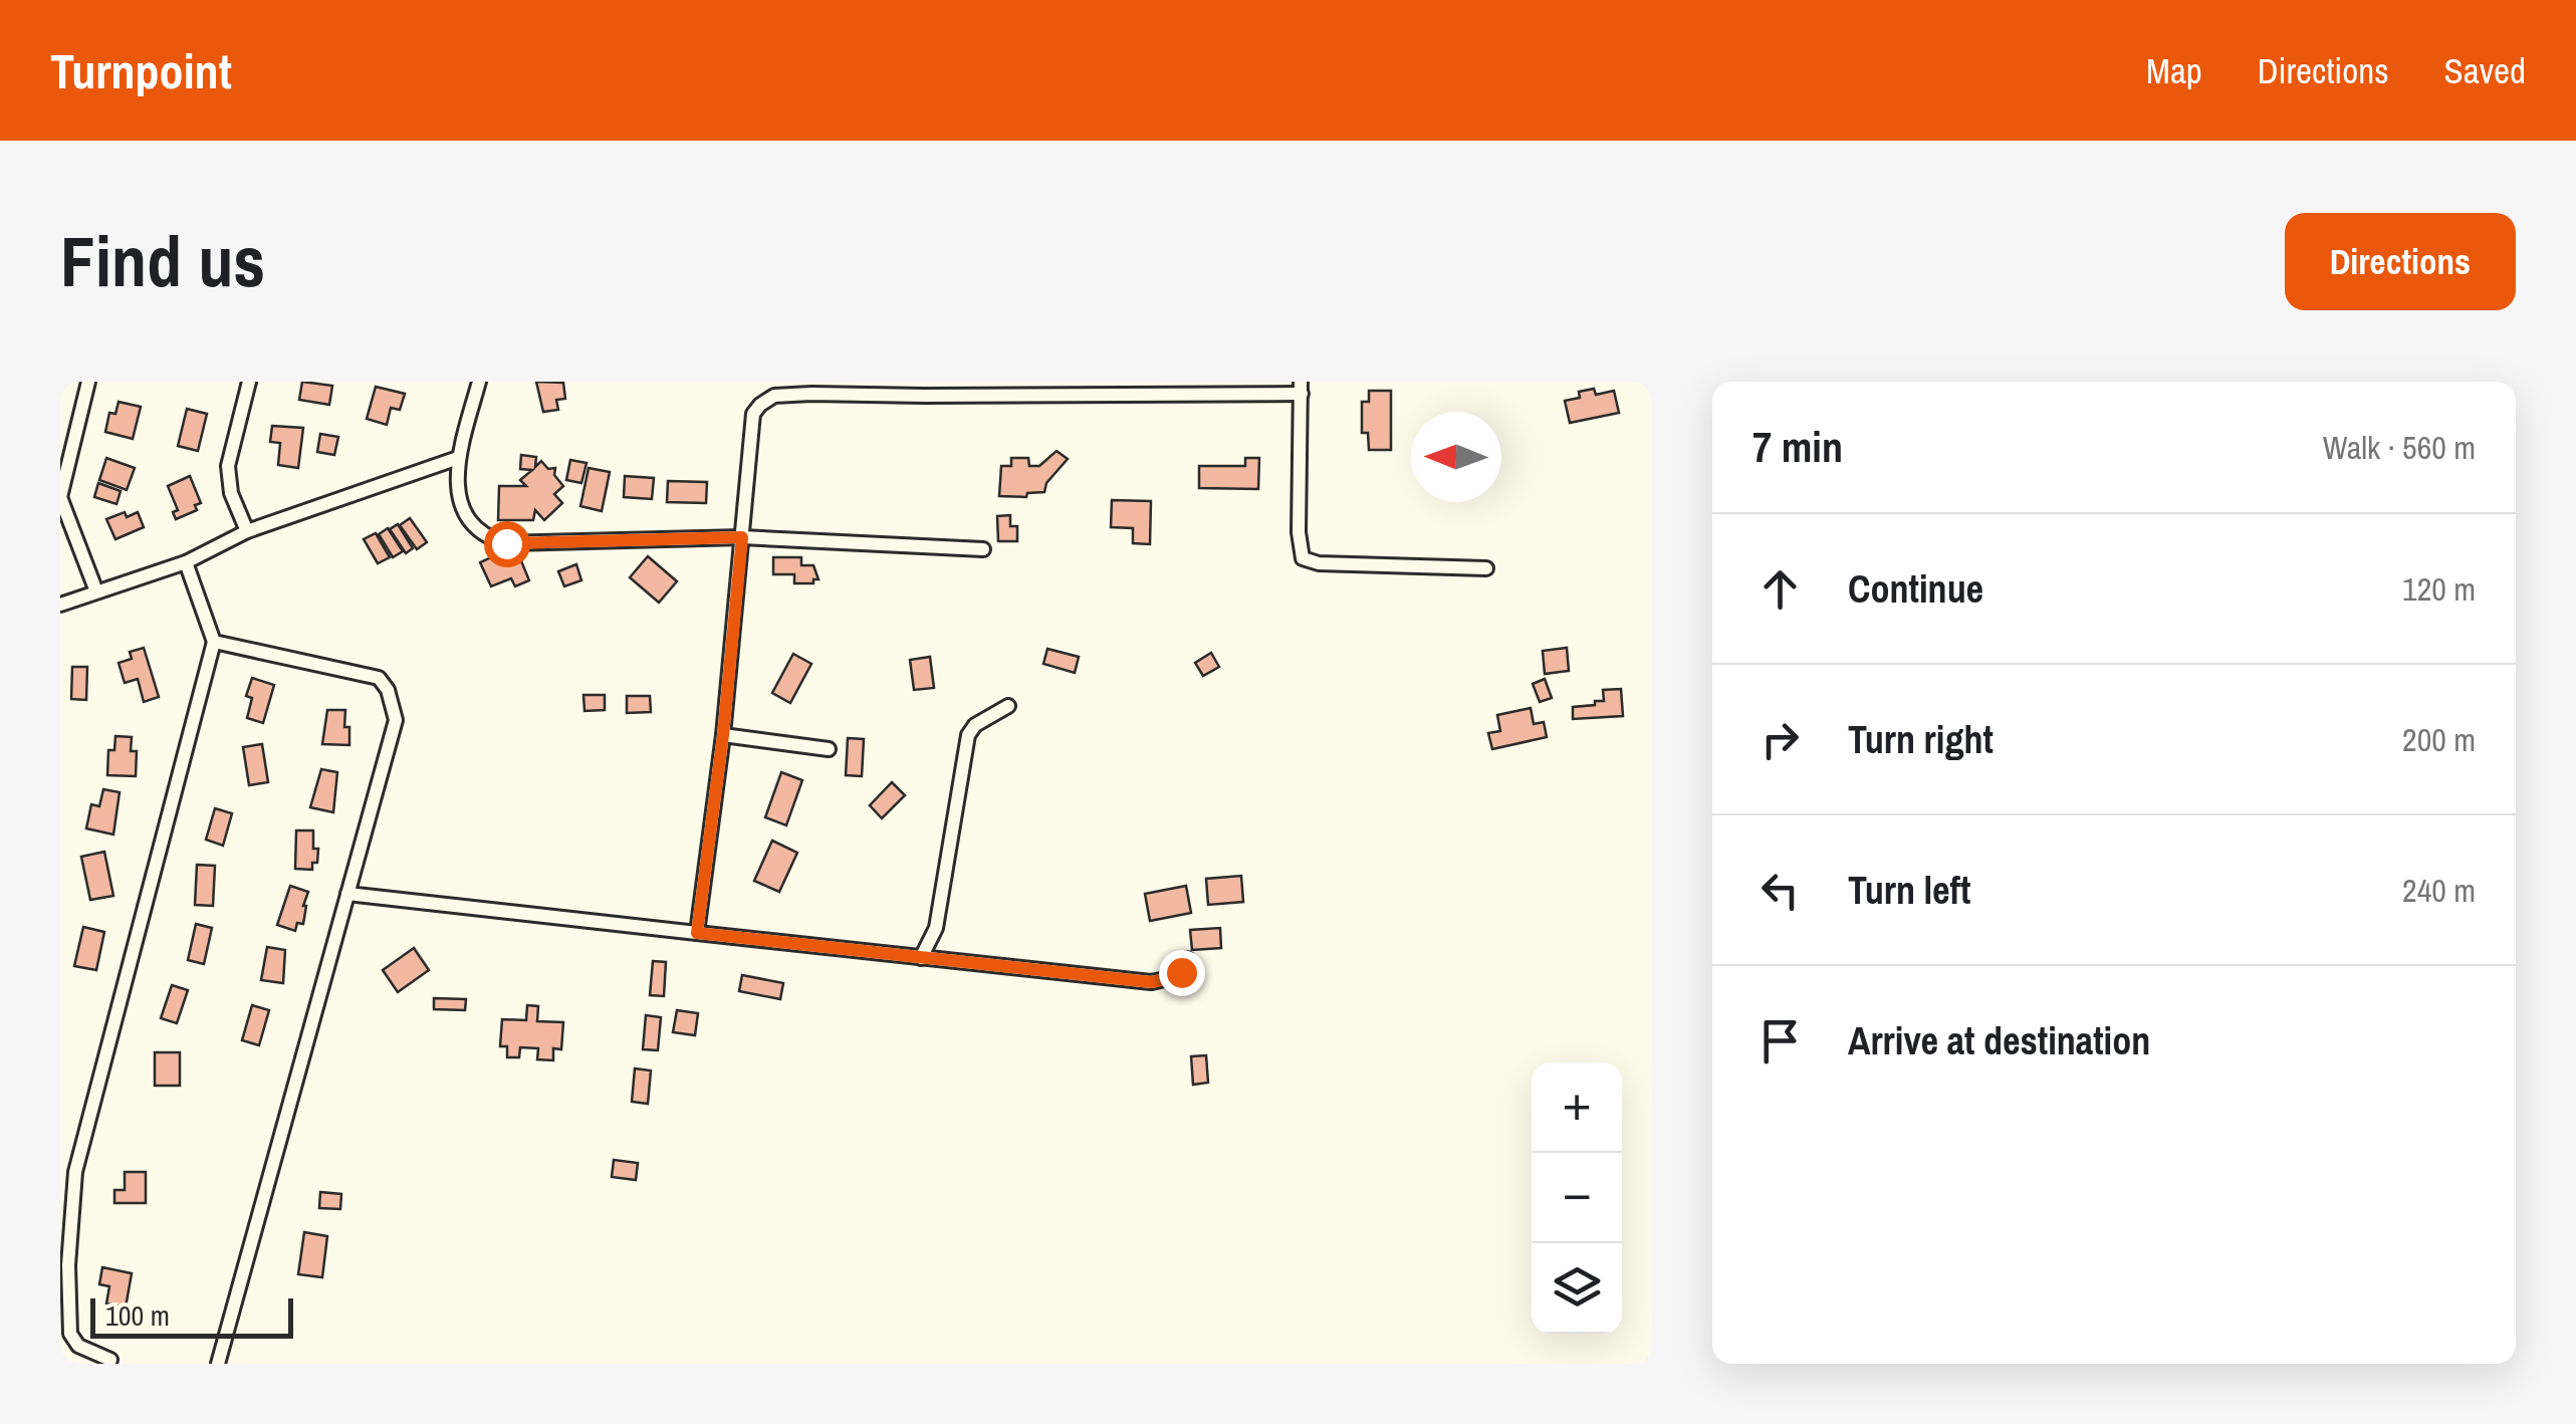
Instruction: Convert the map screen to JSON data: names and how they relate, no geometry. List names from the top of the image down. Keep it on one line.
{"scale_bar":"100 m","north":"left","page":{"header":"Turnpoint","nav":["Map","Directions","Saved"],"buttons":"Directions","title":"Find us","heading":["7 min","Walk · 560 m"],"list":[["Continue","120 m"],["Turn right","200 m"],["Turn left","240 m"],"Arrive at destination"],"map_buttons":["+","−"],"scale":"100 m"}}
